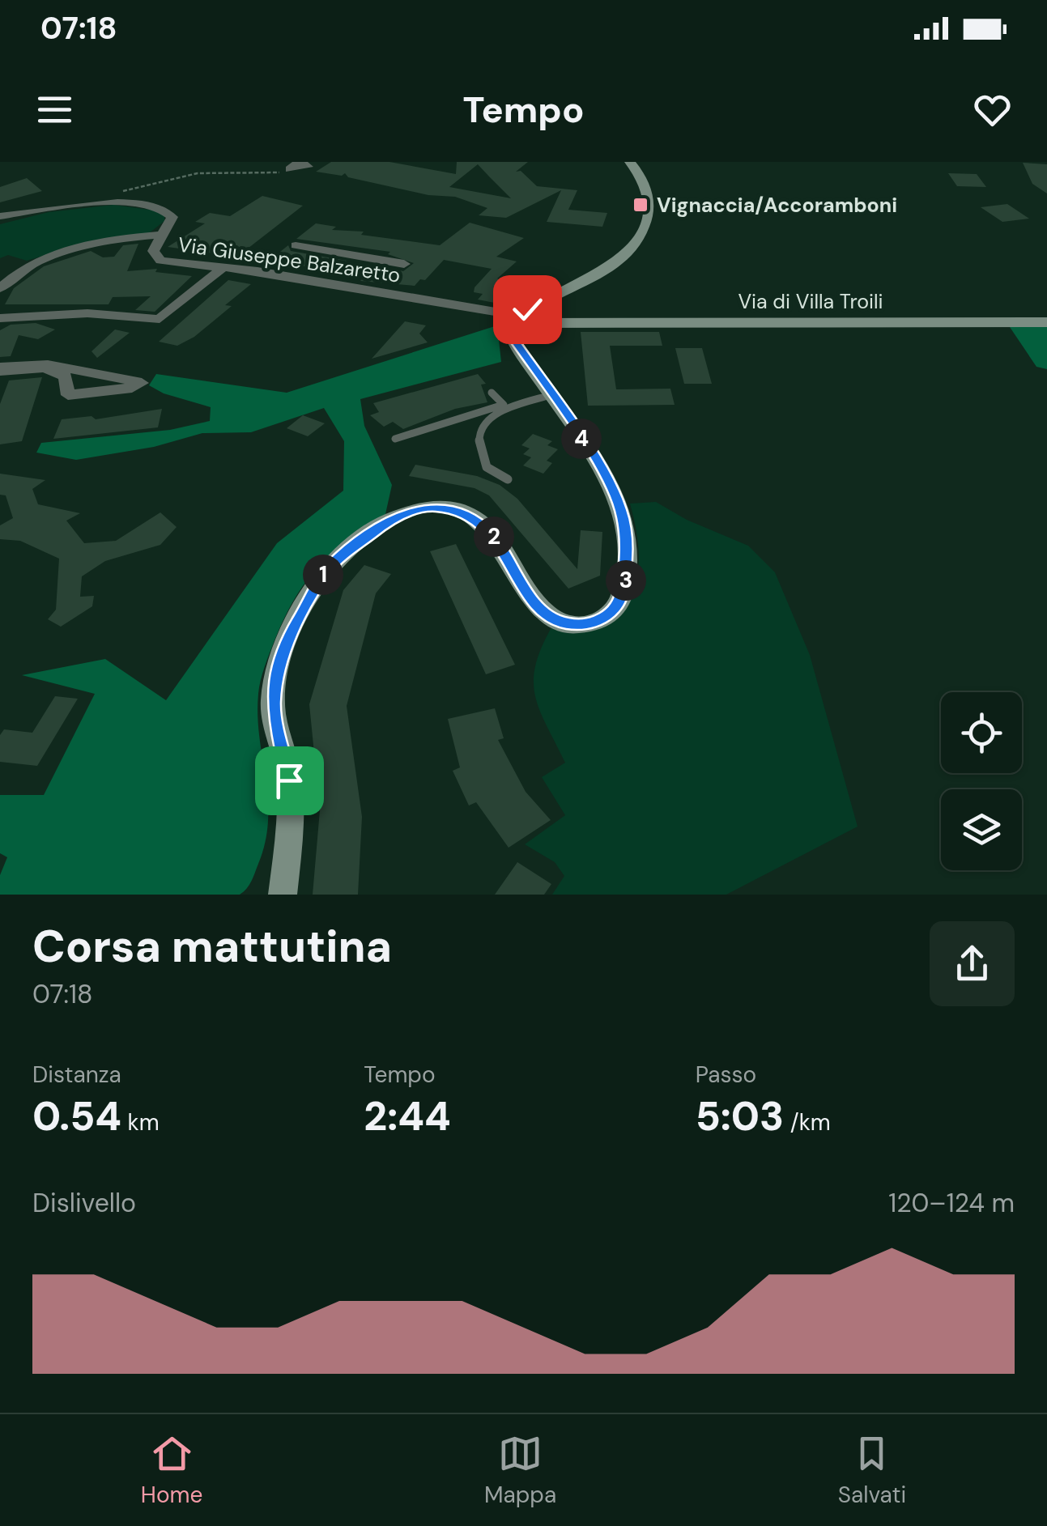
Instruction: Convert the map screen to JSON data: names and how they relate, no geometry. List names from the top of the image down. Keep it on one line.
{"streets":{"street":["Via Giuseppe Balzaretto","Via di Villa Troili"]},"crossings":[["Via Giuseppe Balzaretto","Via di Villa Troili"]],"places":{"transit":["Vignaccia/Accoramboni"]},"page":{"status":"07:18","header":"Tempo","pins":["4","2","1","3"],"heading":["Corsa mattutina","07:18"],"stats":[["Distanza","0.54 km"],["Tempo","2:44"],["Passo","5:03 /km"]],"chart":["Dislivello","120–124 m"],"tabs":["Home","Mappa","Salvati"]}}
